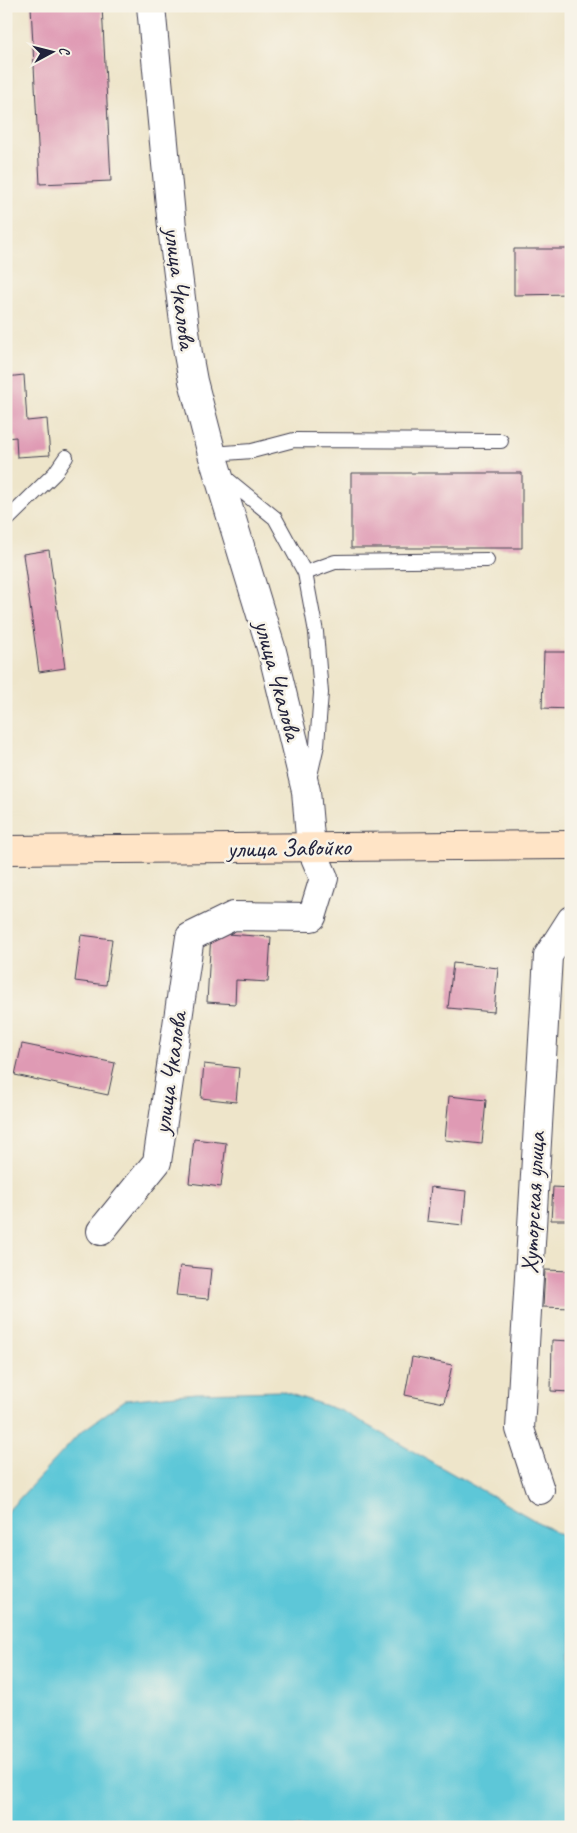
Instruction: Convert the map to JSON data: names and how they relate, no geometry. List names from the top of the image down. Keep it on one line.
{"streets":{"main road":["улица Завойко"],"street":["улица Чкалова","Хуторская улица"]},"crossings":[["улица Чкалова","улица Завойко"]],"north":"right"}
